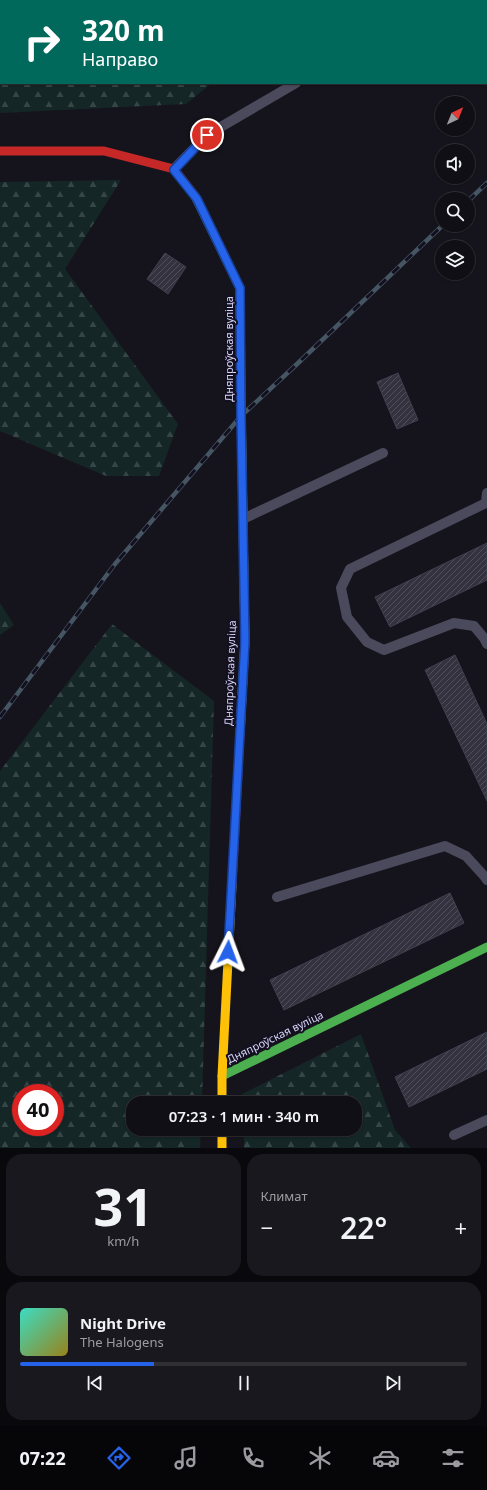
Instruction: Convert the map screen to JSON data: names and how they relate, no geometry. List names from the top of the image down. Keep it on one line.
{"streets":{"street":["Дняпроўская вуліца"]},"north":"top right","page":{"turn":["320 m","Направо"],"limit":"40","trip":"07:23 · 1 мин · 340 m","tile":[["31","km/h"],"Климат"],"heat":["−","22°","+"],"song":["Night Drive","The Halogens"],"tabs":"07:22"}}
